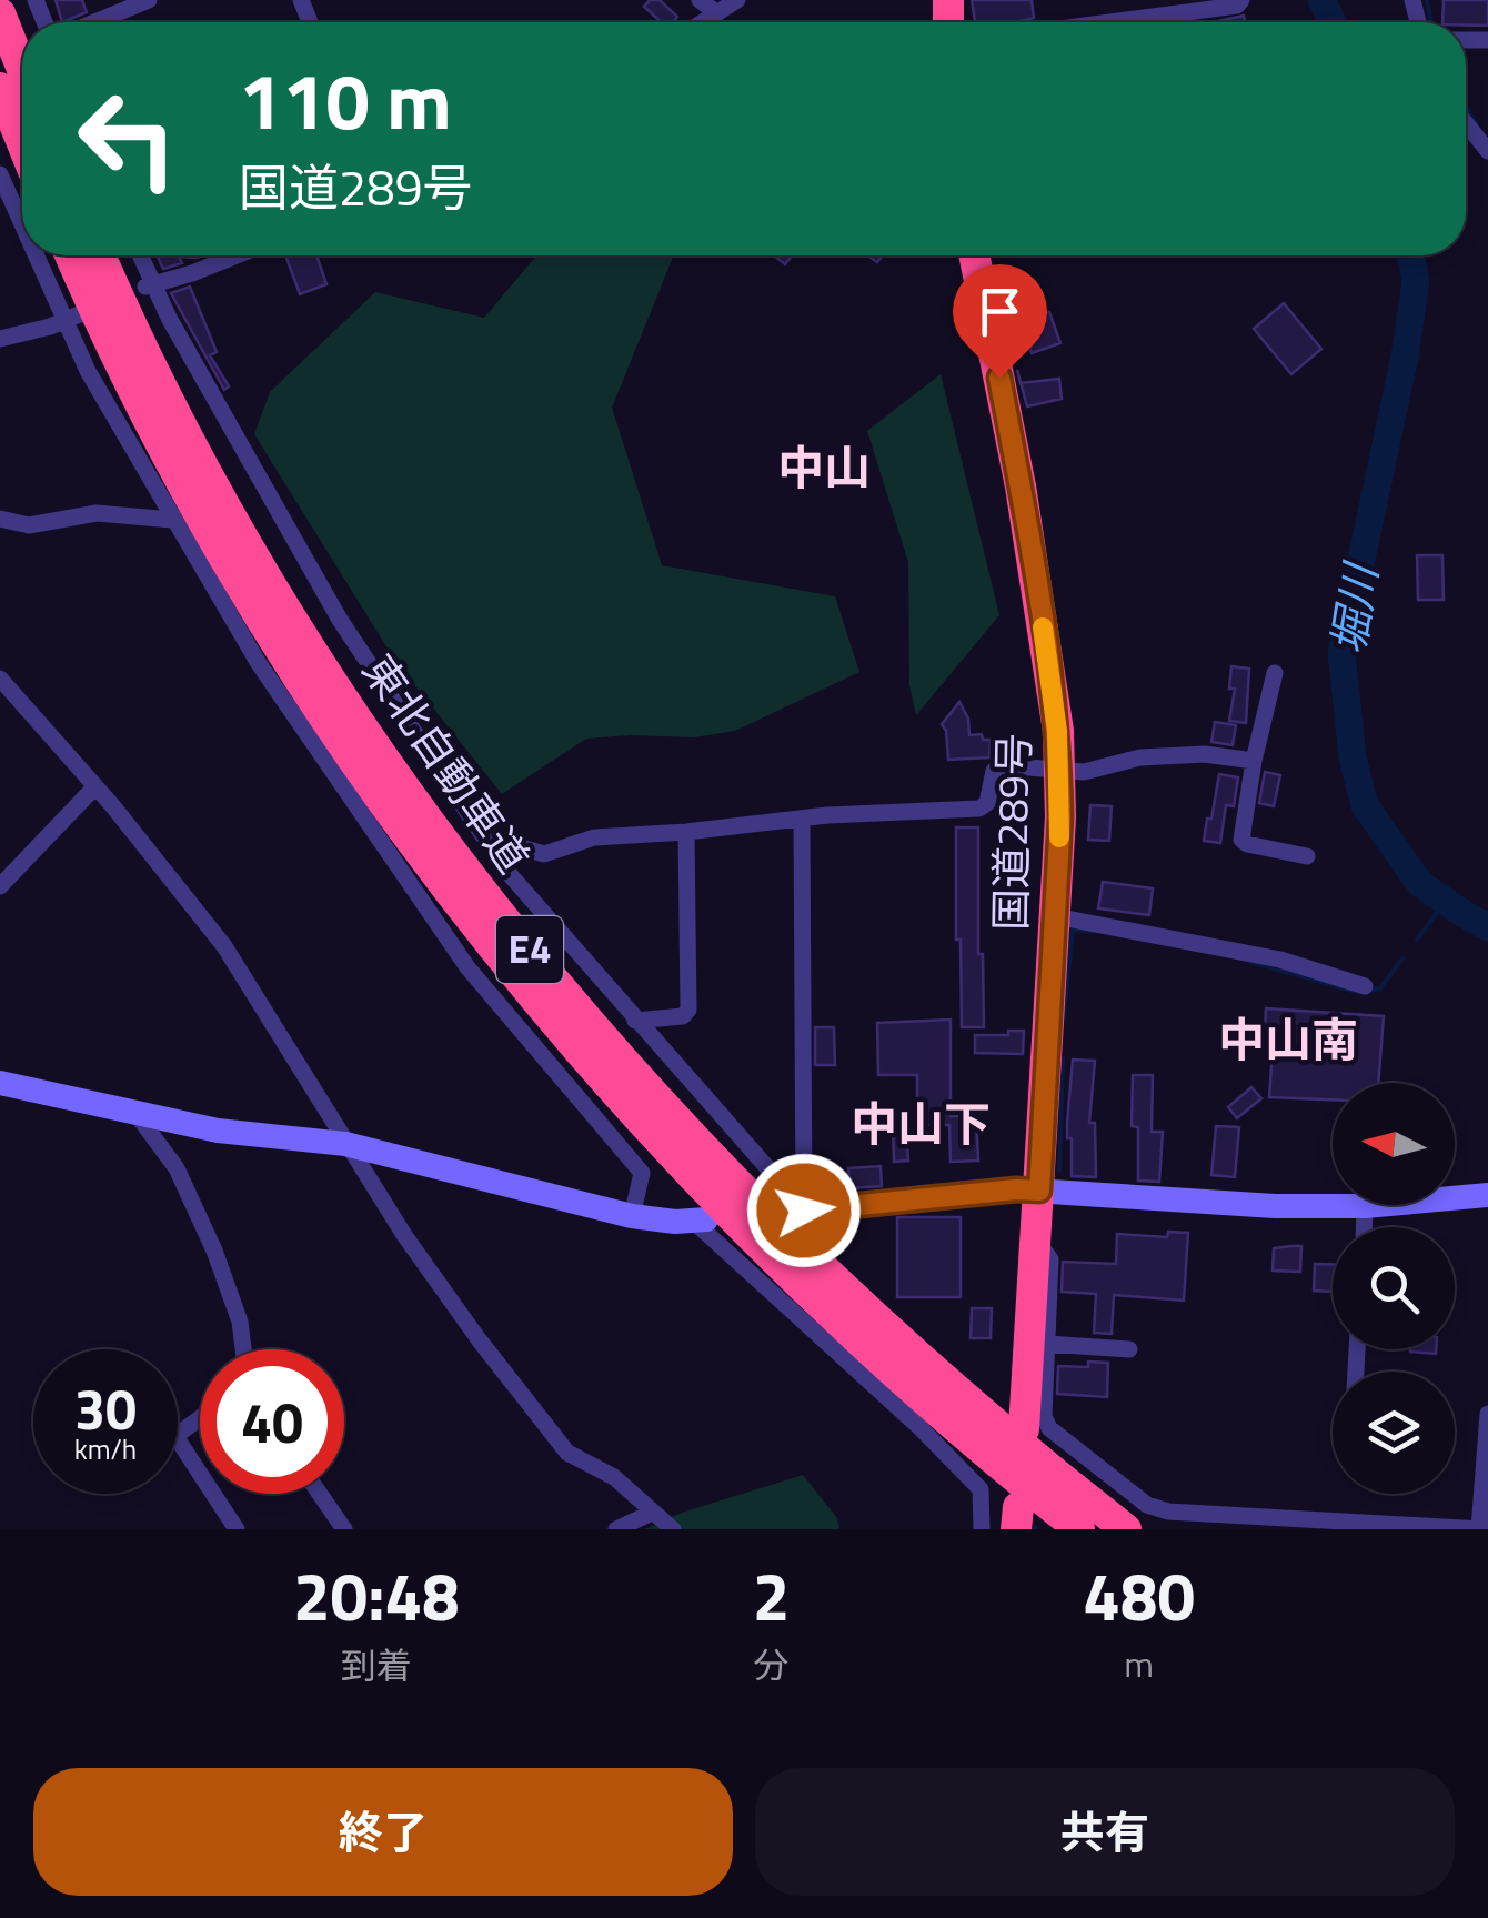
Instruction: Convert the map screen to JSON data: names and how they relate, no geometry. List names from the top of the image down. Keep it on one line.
{"streets":{"highway":["東北自動車道","国道289号","E4"]},"districts":["中山","中山南","中山下"],"water":["堀川"],"north":"left","page":{"turn":["110 m","国道289号"],"speed":"30 km/h","limit":"40","eta":["20:48","到着","2","分","480","m"],"buttons":["終了","共有"]}}
